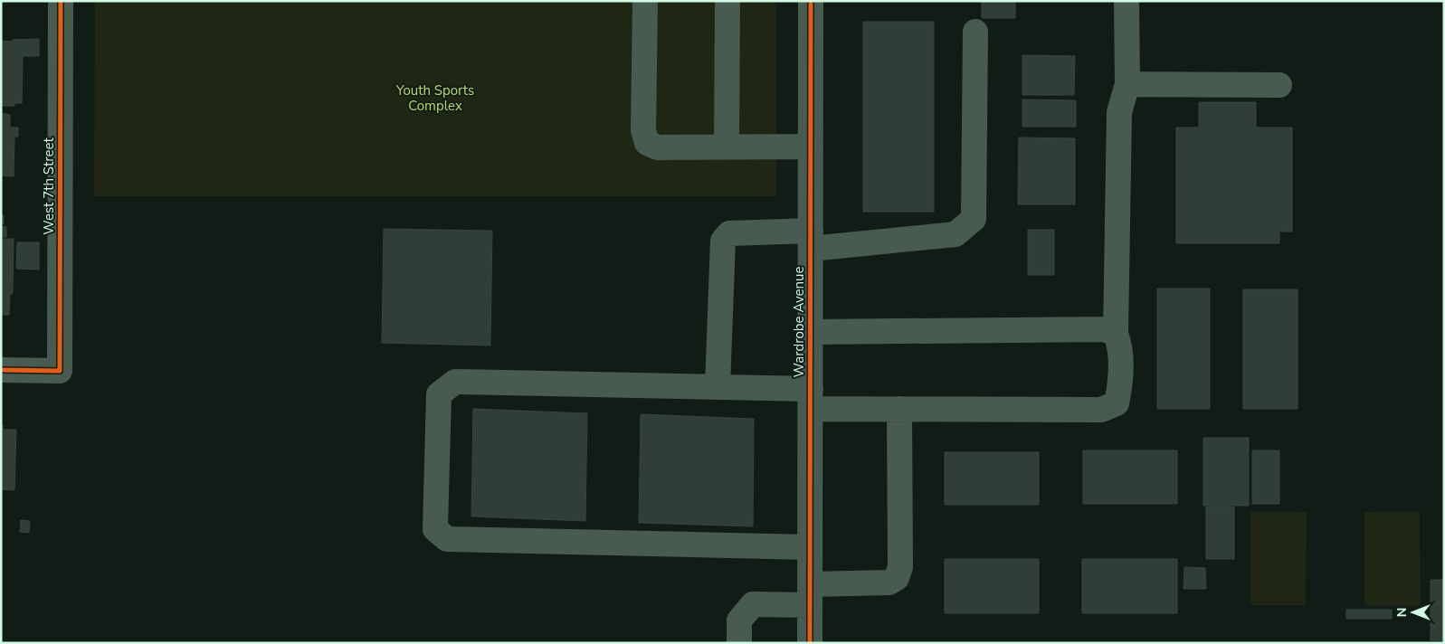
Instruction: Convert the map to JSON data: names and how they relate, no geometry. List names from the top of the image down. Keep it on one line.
{"streets":{"street":["West 7th Street","Wardrobe Avenue"]},"parks":["Youth Sports Complex"],"north":"left"}
